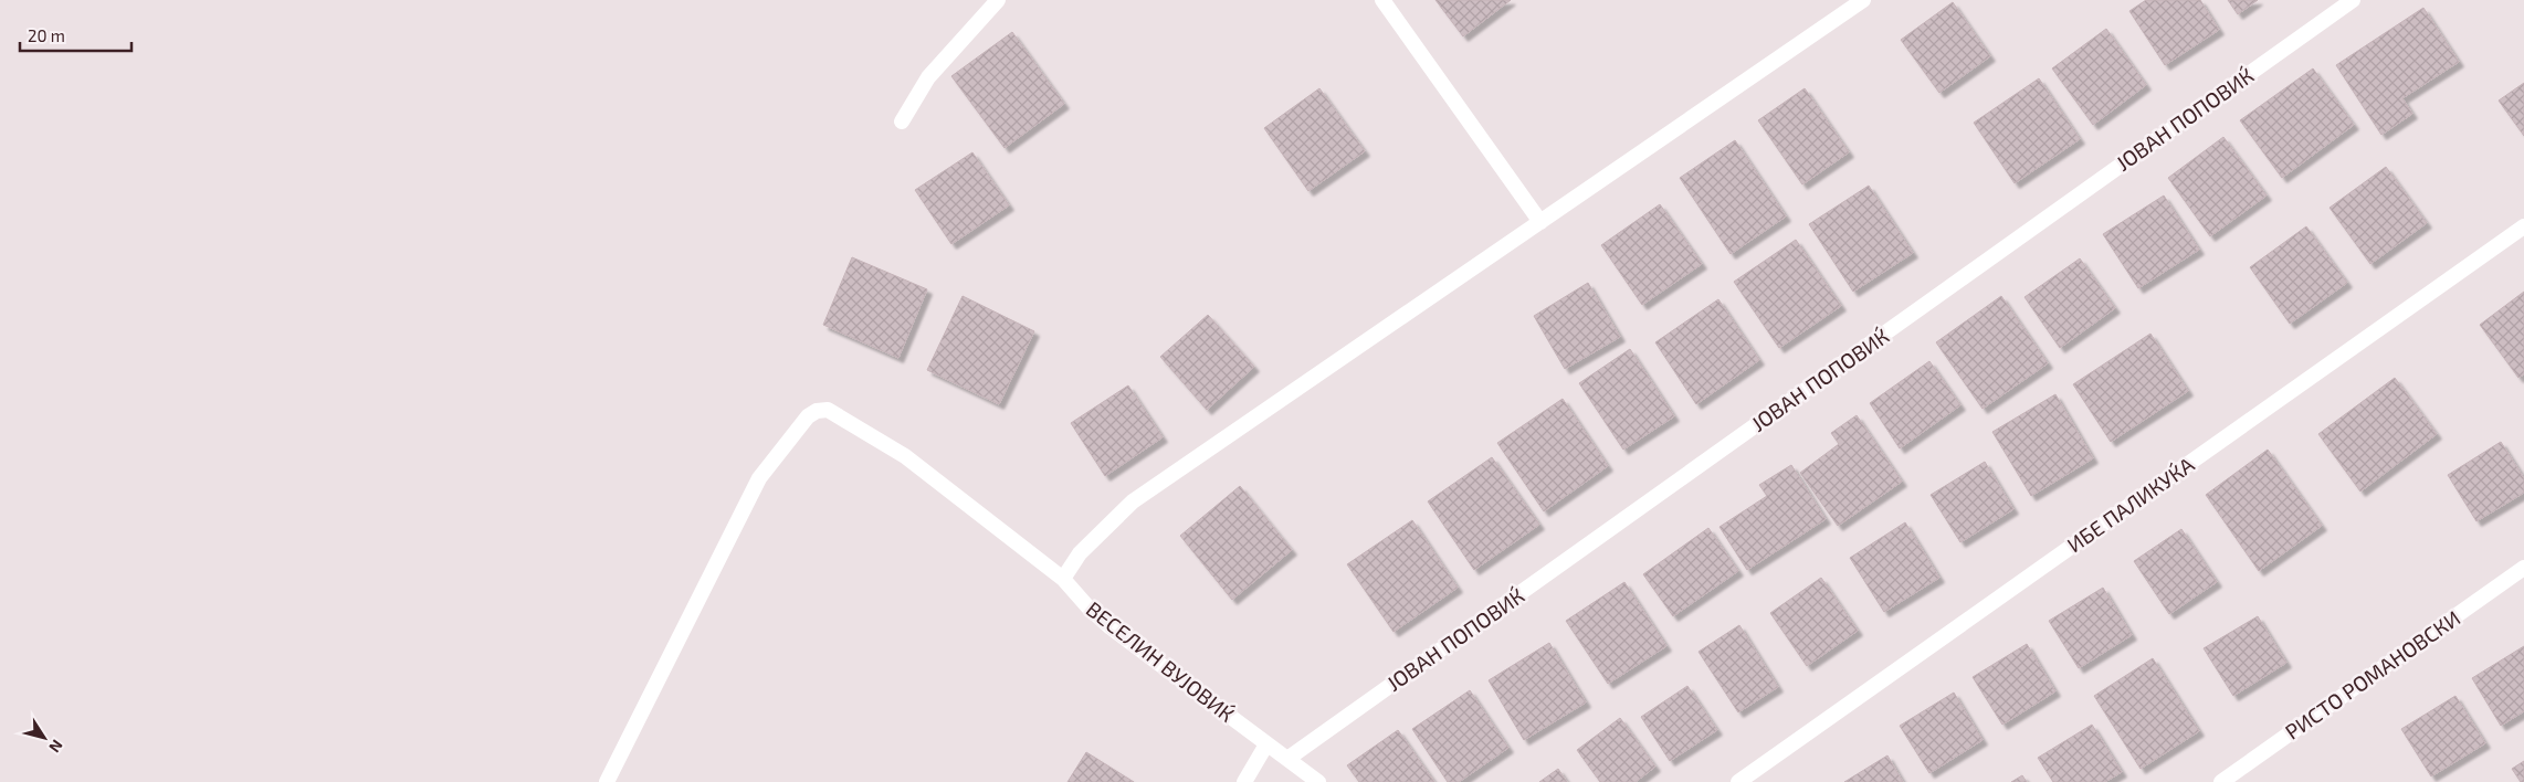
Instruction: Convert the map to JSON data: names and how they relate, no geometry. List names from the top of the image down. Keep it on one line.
{"streets":{"street":["ЈОВАН ПОПОВИЌ","ИБЕ ПАЛИКУЌА","ВЕСЕЛИН ВУЈОВИЌ","РИСТО РОМАНОВСКИ"]},"crossings":[["ЈОВАН ПОПОВИЌ","ВЕСЕЛИН ВУЈОВИЌ"]],"scale_bar":"20 m","north":"bottom right"}
